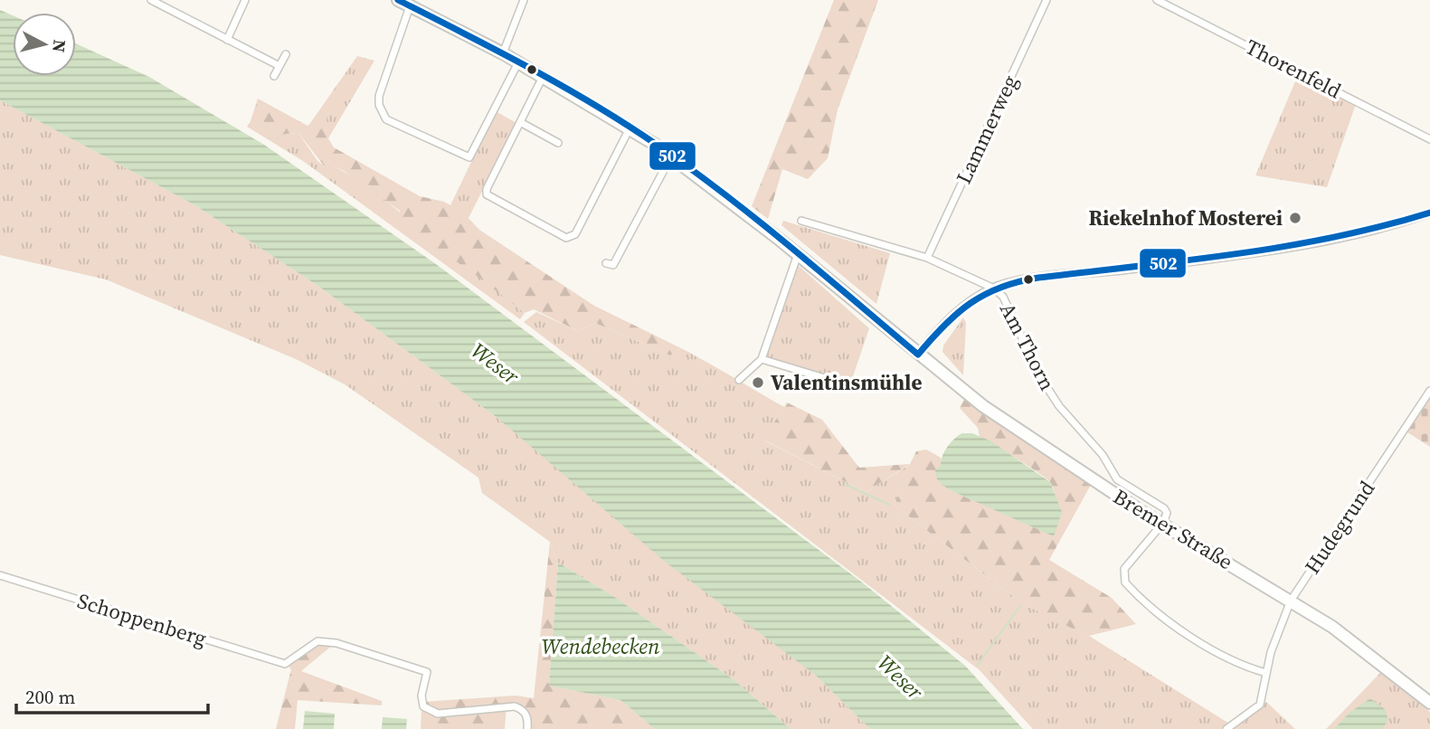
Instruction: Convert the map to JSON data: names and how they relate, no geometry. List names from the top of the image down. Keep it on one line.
{"streets":{"main road":["Bremer Straße"],"street":["Thorenfeld","Lammerweg","Am Thorn","Hudegrund","Schoppenberg"]},"crossings":[["Lammerweg","Am Thorn"],["Am Thorn","Bremer Straße"],["Hudegrund","Bremer Straße"]],"water":["Weser","Wendebecken"],"places":["Riekelnhof Mosterei","Valentinsmühle"],"lines":["transit line 502"],"scale_bar":"200 m","north":"right"}
